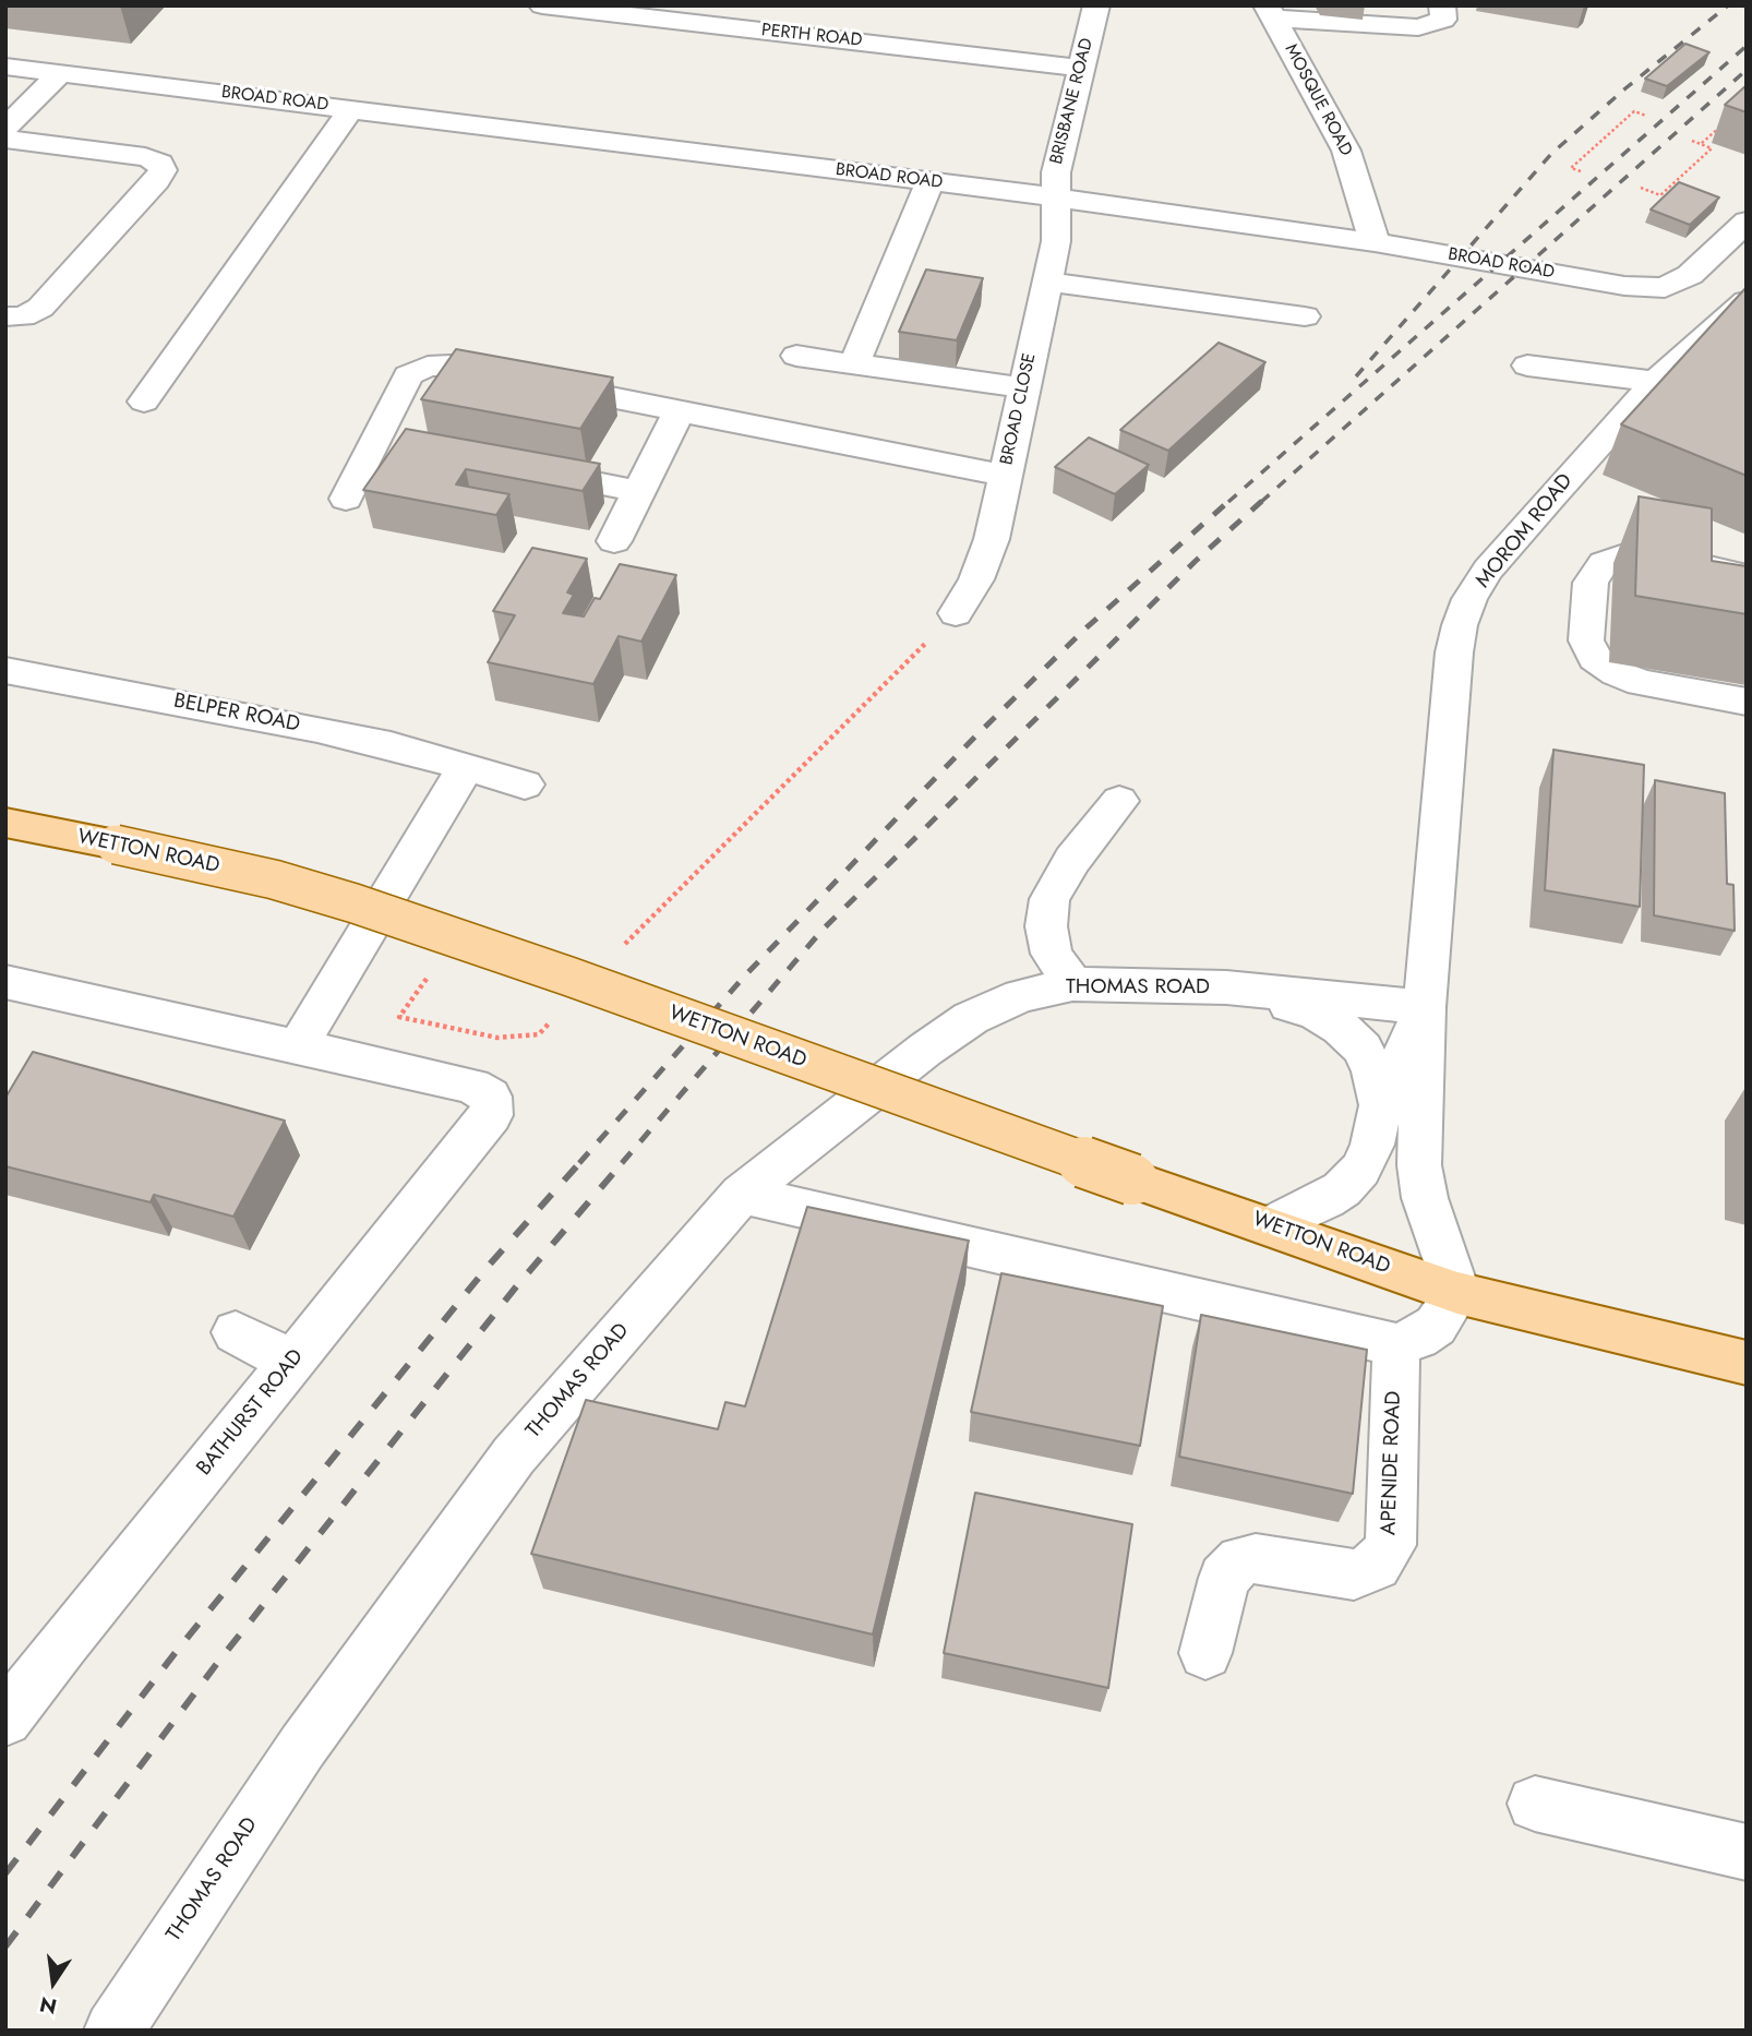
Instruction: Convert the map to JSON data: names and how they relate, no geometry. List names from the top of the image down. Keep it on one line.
{"streets":{"main road":["WETTON ROAD"],"street":["PERTH ROAD","BROAD ROAD","MOSQUE ROAD","BRISBANE ROAD","BROAD CLOSE","MOROM ROAD","BELPER ROAD","THOMAS ROAD","BATHURST ROAD","APENIDE ROAD"]},"crossings":[["PERTH ROAD","BRISBANE ROAD"],["BROAD ROAD","MOSQUE ROAD"],["BROAD ROAD","BRISBANE ROAD"],["BROAD ROAD","BROAD CLOSE"],["BRISBANE ROAD","BROAD CLOSE"],["MOROM ROAD","WETTON ROAD"],["MOROM ROAD","THOMAS ROAD"]],"north":"bottom"}
